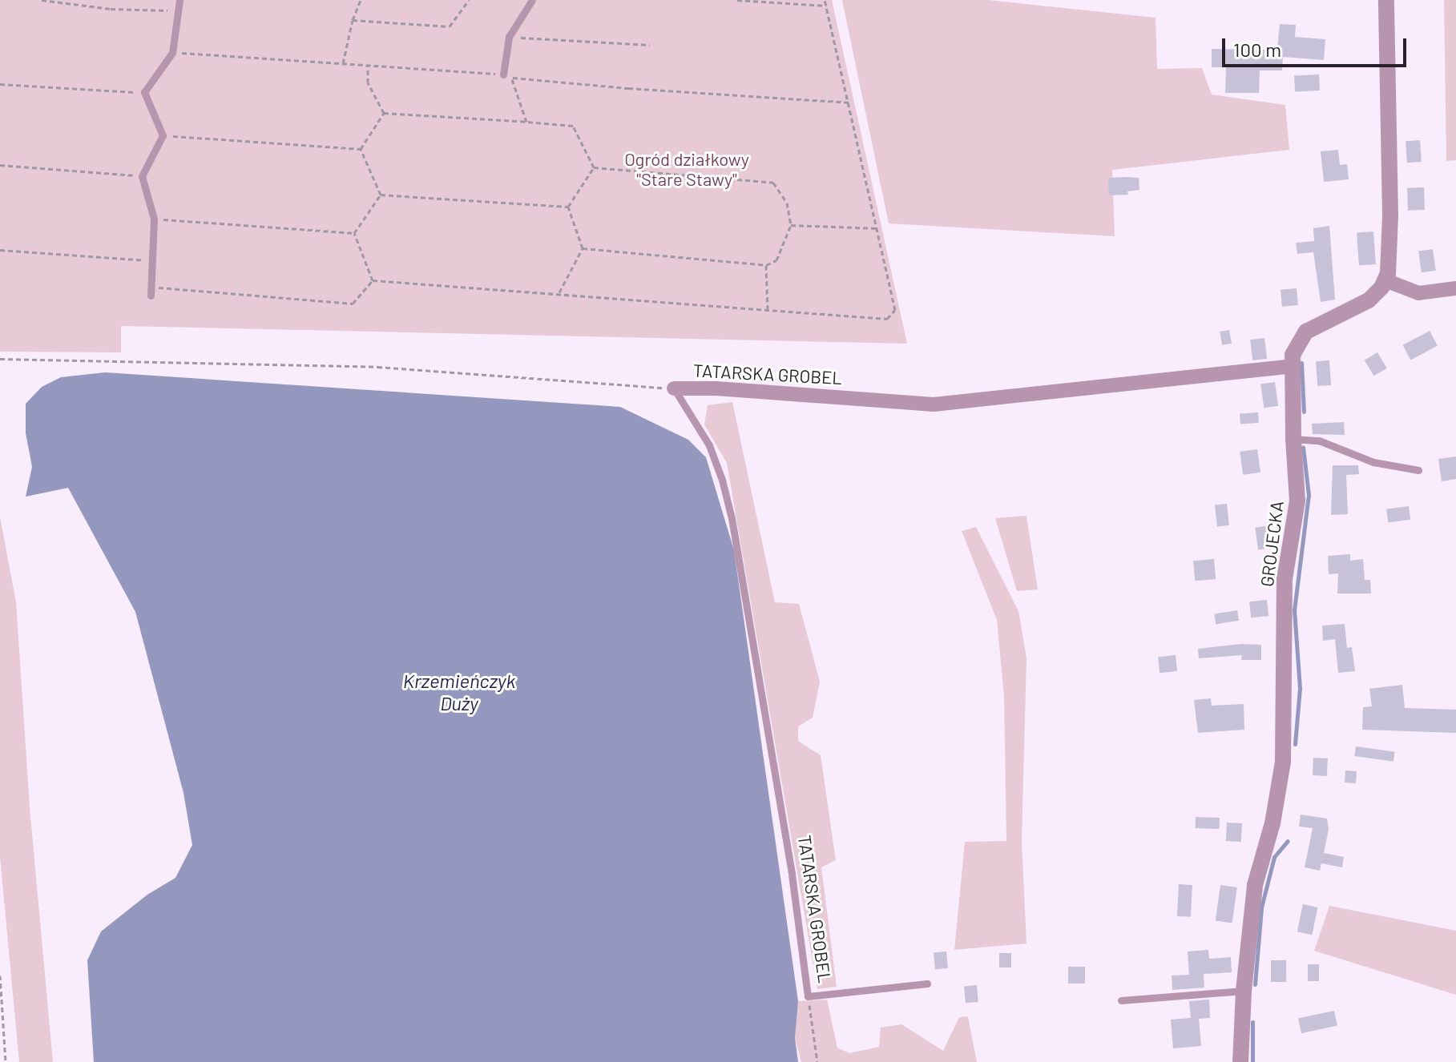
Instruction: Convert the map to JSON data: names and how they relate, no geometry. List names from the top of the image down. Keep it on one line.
{"streets":{"street":["TATARSKA GROBEL","GROJECKA"]},"crossings":[["TATARSKA GROBEL","GROJECKA"]],"water":["Krzemieńczyk Duży"],"parks":["Ogród działkowy \"Stare Stawy\""],"scale_bar":"100 m"}
